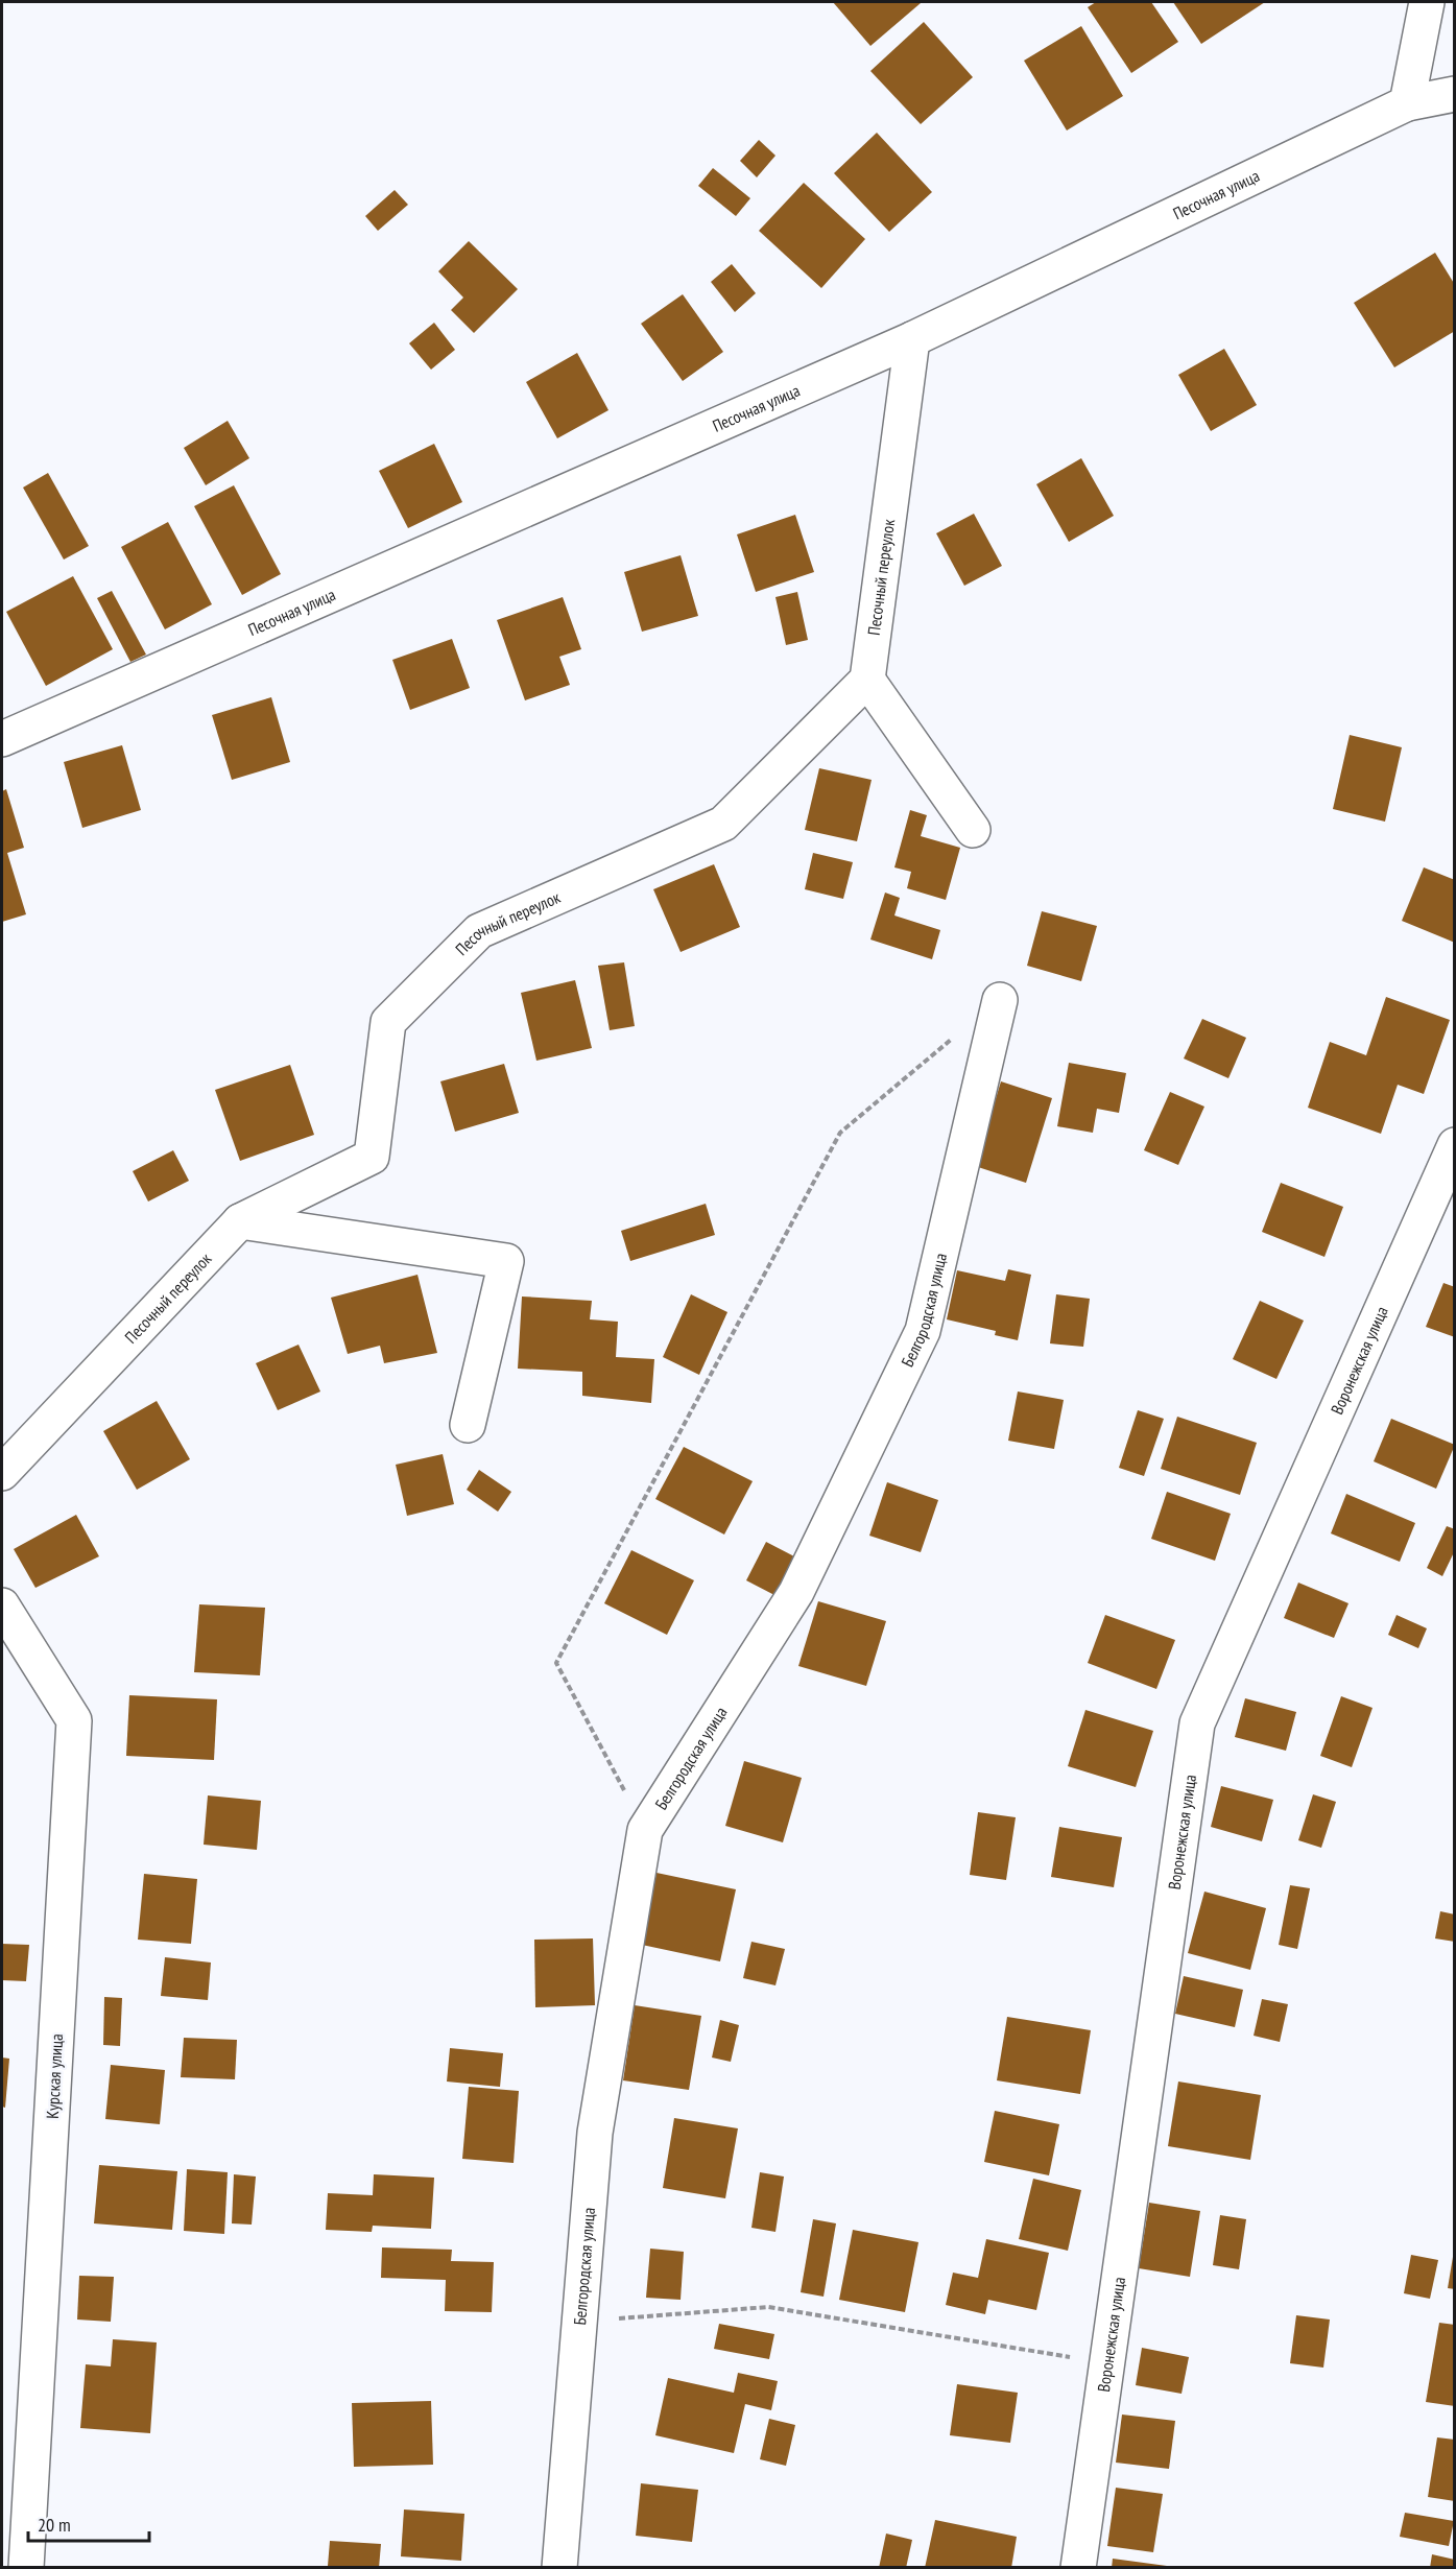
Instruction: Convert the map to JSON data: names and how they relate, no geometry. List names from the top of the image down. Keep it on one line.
{"streets":{"street":["Песочная улица","Песочный переулок","Белгородская улица","Воронежская улица","Курская улица"]},"crossings":[["Песочная улица","Песочный переулок"]],"scale_bar":"20 m"}
